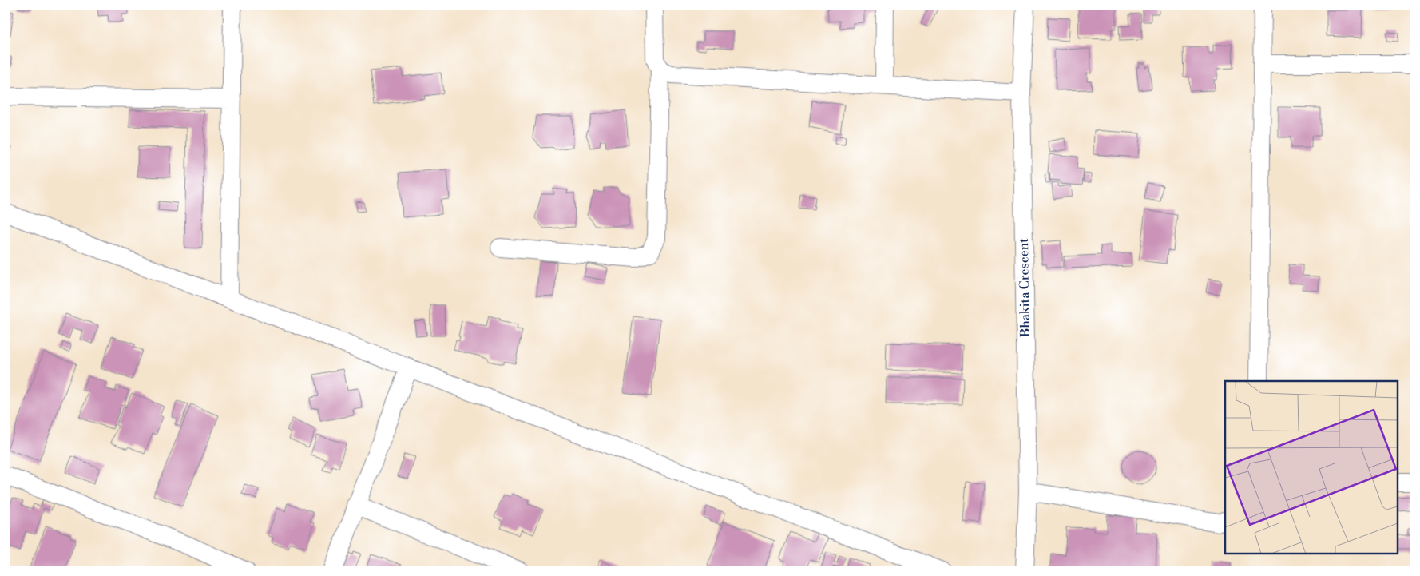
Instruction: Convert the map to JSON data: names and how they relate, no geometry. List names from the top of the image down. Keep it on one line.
{"streets":{"street":["Bhakita Crescent"]}}
